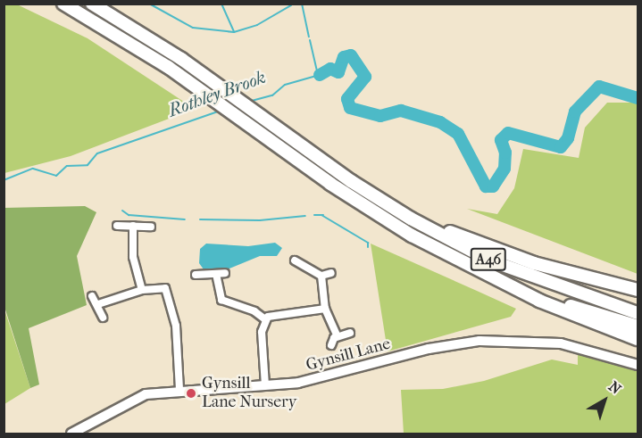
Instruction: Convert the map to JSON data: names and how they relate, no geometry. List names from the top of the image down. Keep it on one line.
{"streets":{"highway":["A46"],"street":["Gynsill Lane"]},"water":["Rothley Brook"],"places":["Gynsill Lane Nursery"],"north":"top right"}
